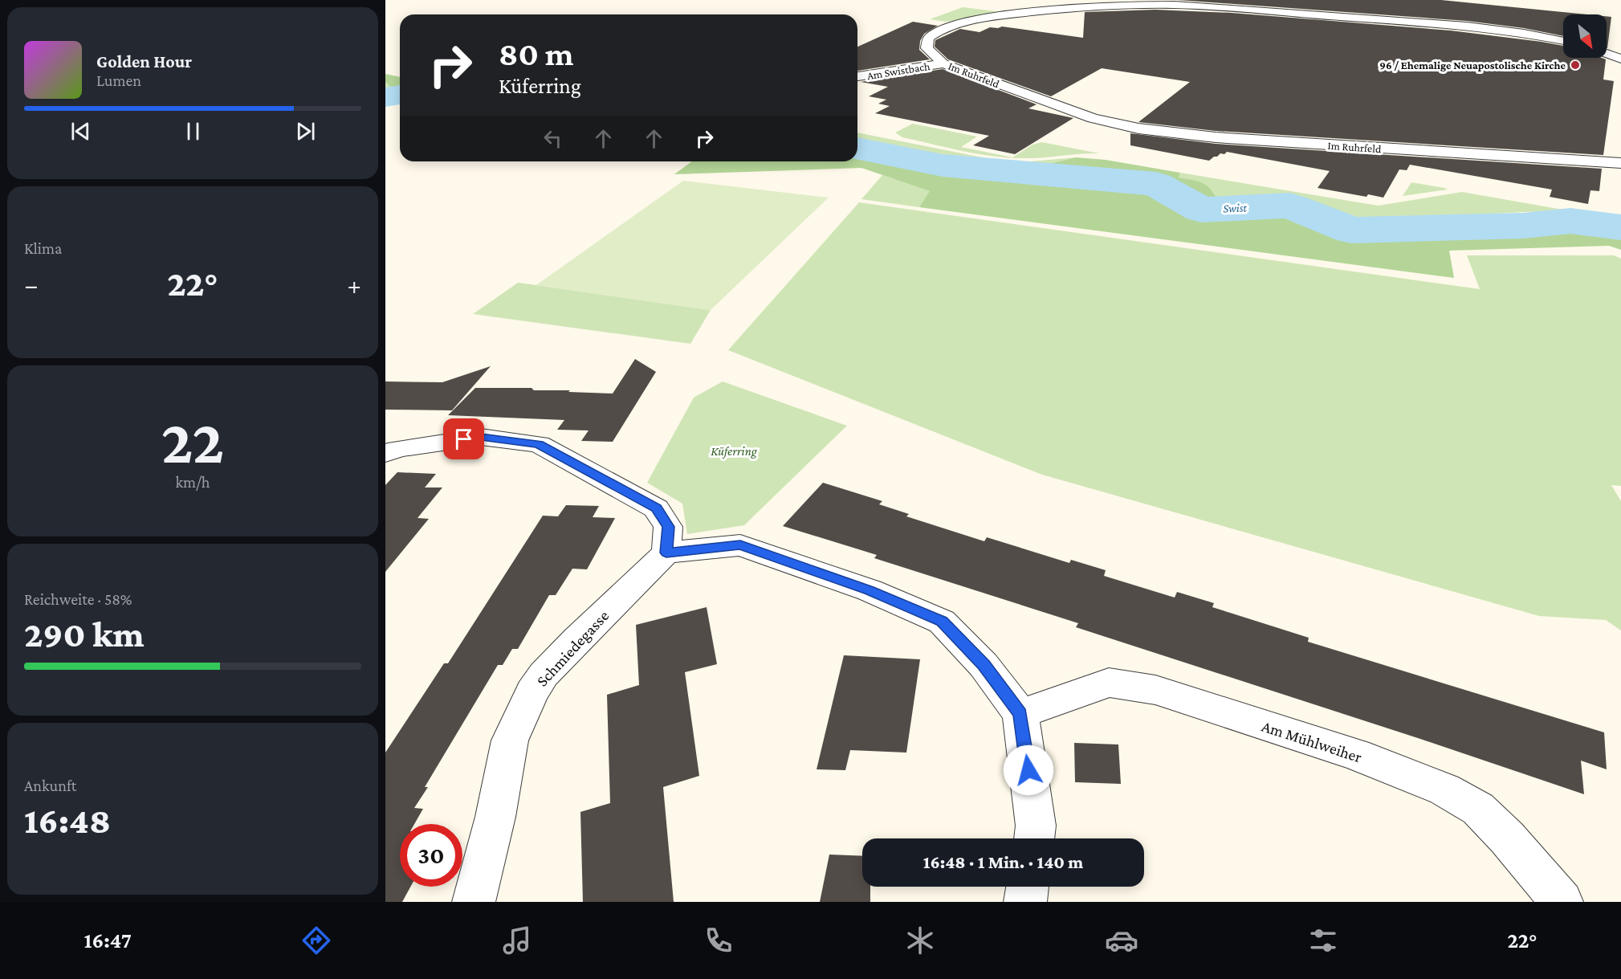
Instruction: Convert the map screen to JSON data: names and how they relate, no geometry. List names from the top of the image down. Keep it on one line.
{"streets":{"street":["Am Swistbach","Im Ruhrfeld","Schmiedegasse","Am Mühlweiher"]},"crossings":[["Am Swistbach","Im Ruhrfeld"]],"water":["Swist"],"parks":["Küferring"],"places":["96 / Ehemalige Neuapostolische Kirche"],"north":"bottom right","page":{"turn":["80 m","Küferring"],"song":["Golden Hour","Lumen"],"tile":["Klima",["22","km/h"],["Reichweite · 58%","290 km"],["Ankunft","16:48"]],"heat":["−","22°","+"],"limit":"30","trip":"16:48 · 1 Min. · 140 m","tabs":["16:47","22°"]}}
